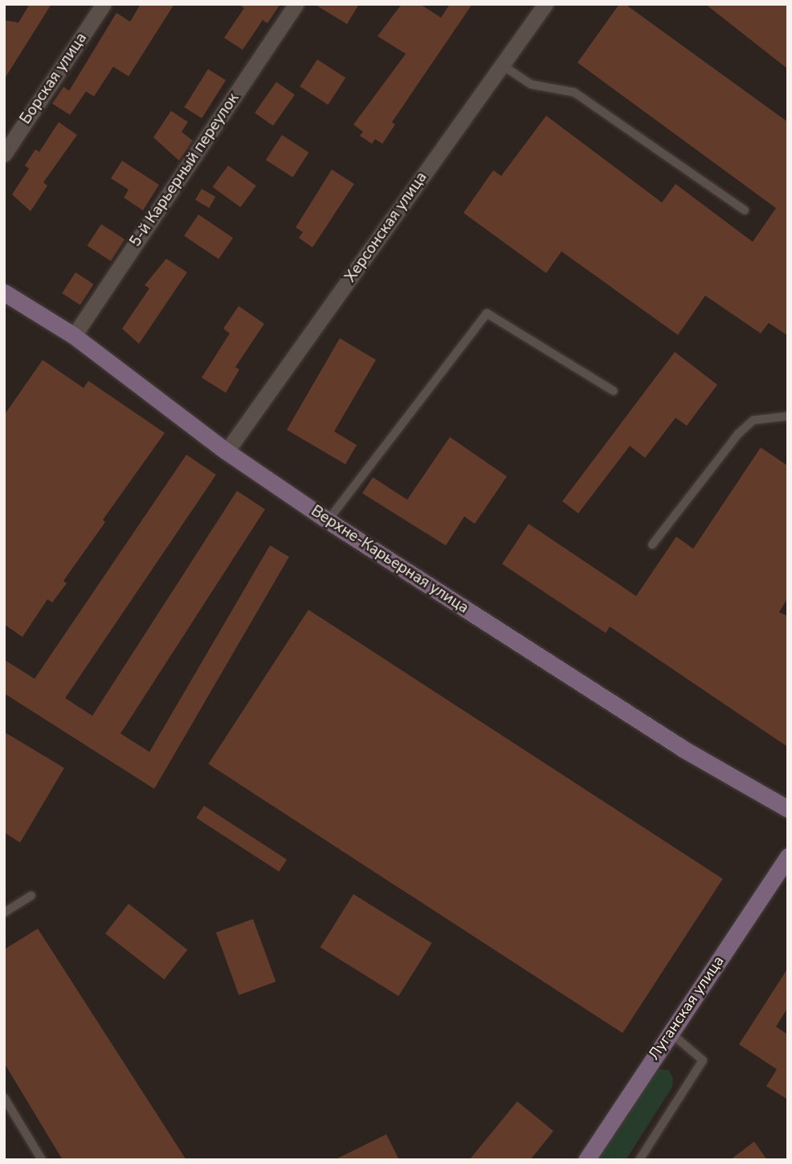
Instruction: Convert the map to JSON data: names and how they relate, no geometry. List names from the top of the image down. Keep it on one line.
{"streets":{"street":["Борская улица","5-й Карьерный переулок","Херсонская улица","Верхне-Карьерная улица","Луганская улица"]},"crossings":[["5-й Карьерный переулок","Верхне-Карьерная улица"],["Херсонская улица","Верхне-Карьерная улица"]]}
